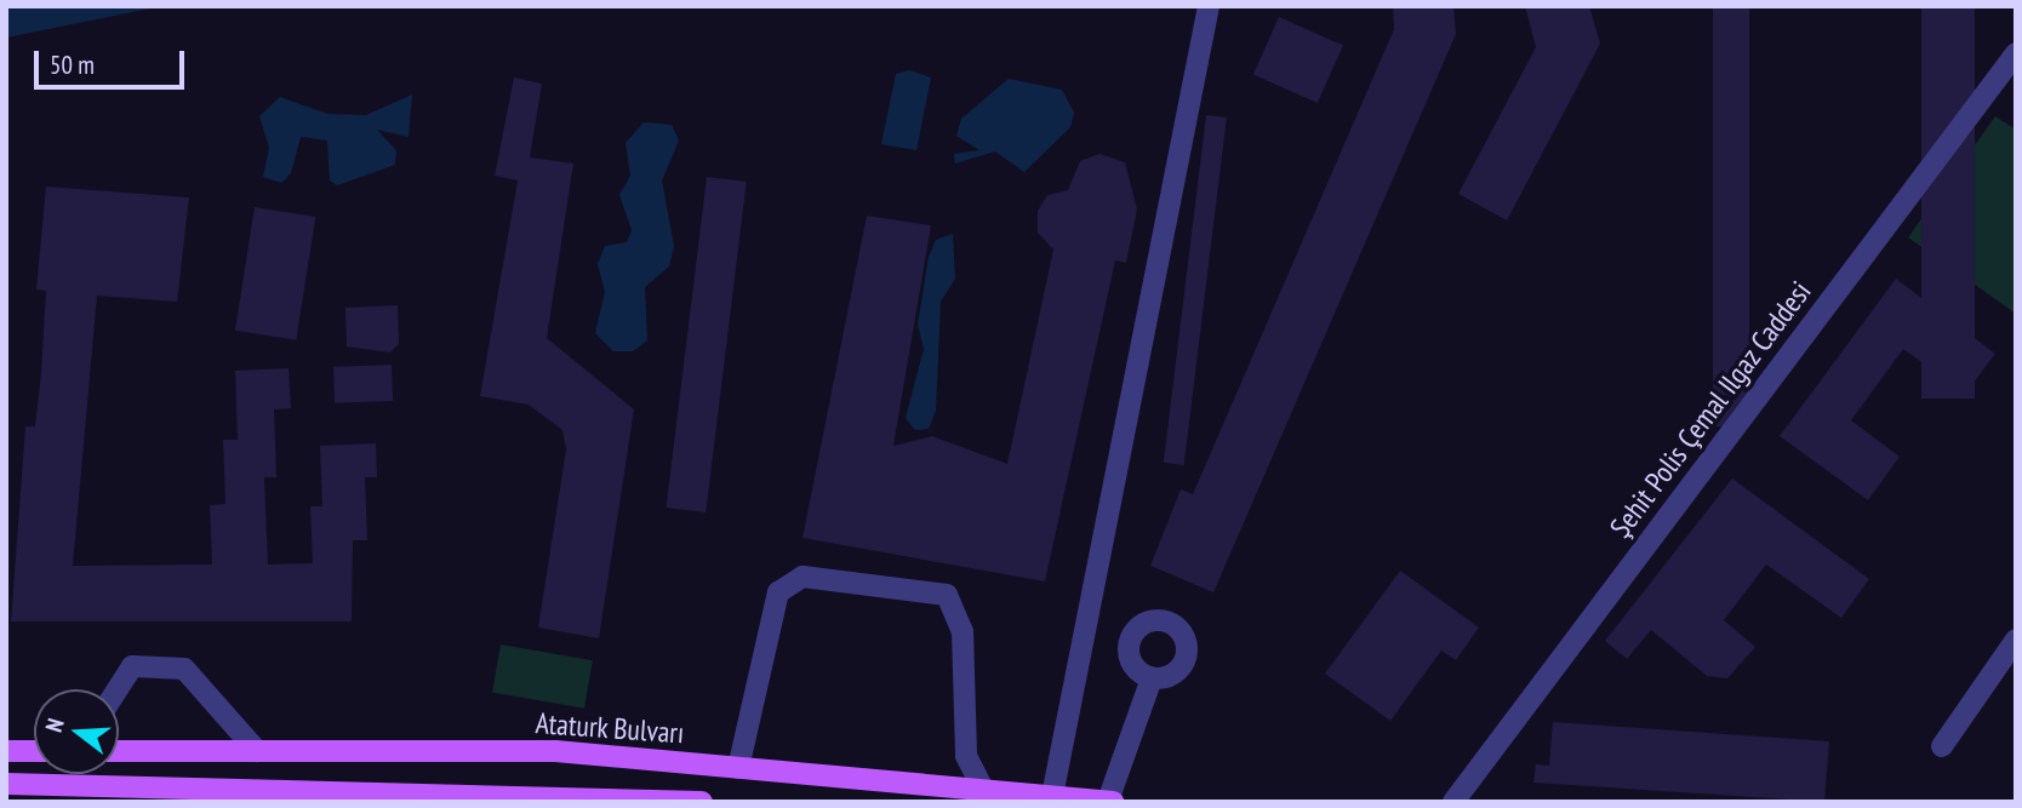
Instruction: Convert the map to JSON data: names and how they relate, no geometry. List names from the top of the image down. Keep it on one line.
{"streets":{"main road":["Ataturk Bulvarı"],"street":["Şehit Polis Çemal Ilgaz Caddesi"]},"scale_bar":"50 m","north":"left"}
